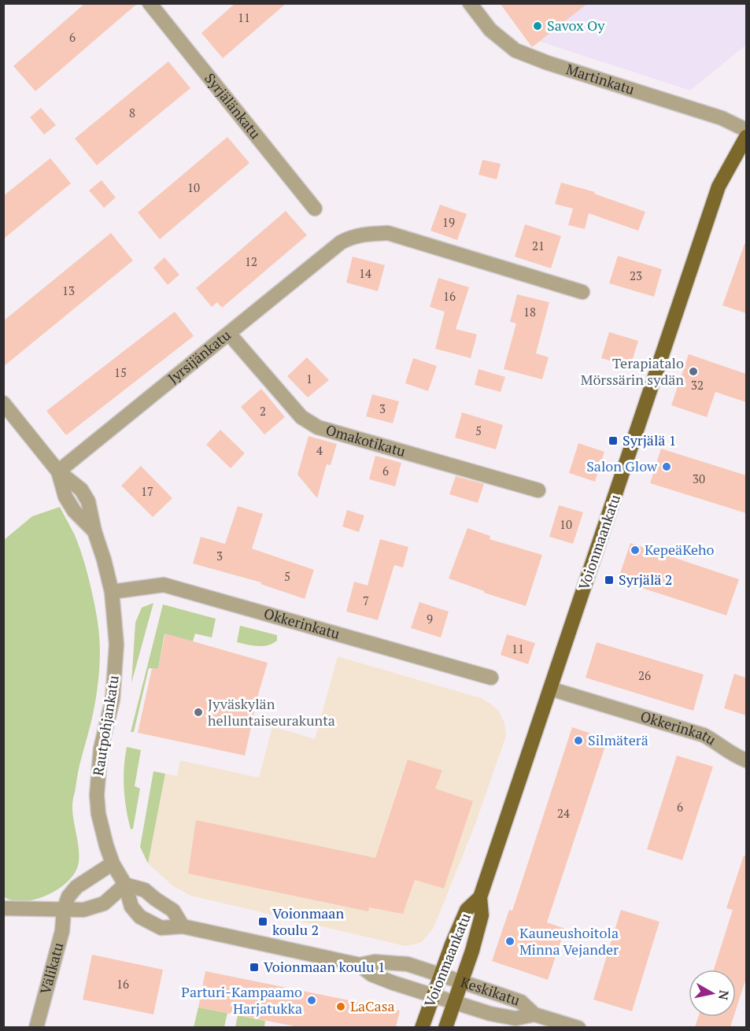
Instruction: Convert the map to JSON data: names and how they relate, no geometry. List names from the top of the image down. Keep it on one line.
{"streets":{"main road":["Voionmaankatu"],"street":["Martinkatu","Syrjälänkatu","Jyrsijänkatu","Omakotikatu","Okkerinkatu","Rautpohjankatu","Välikatu","Keskikatu"]},"crossings":[["Jyrsijänkatu","Omakotikatu"],["Jyrsijänkatu","Rautpohjankatu"],["Voionmaankatu","Okkerinkatu"],["Voionmaankatu","Keskikatu"],["Okkerinkatu","Rautpohjankatu"],["Rautpohjankatu","Keskikatu"]],"places":{"other":["Savox Oy","Terapiatalo Mörssärin sydän","Salon Glow","KepeäKeho","Jyväskylän helluntaiseurakunta","Silmäterä","Kauneushoitola Minna Vejander","Parturi-Kampaamo Harjatukka","LaCasa"],"transit":["Syrjälä 1","Syrjälä 2","Voionmaan koulu 2","Voionmaan koulu 1"]},"house_numbers":["11","6","8","10","19","21","12","14","23","13","16","18","15","1","32","3","2","5","4","6","30","17","10","3","5","7","9","11","26","6","24","16"],"north":"right"}
